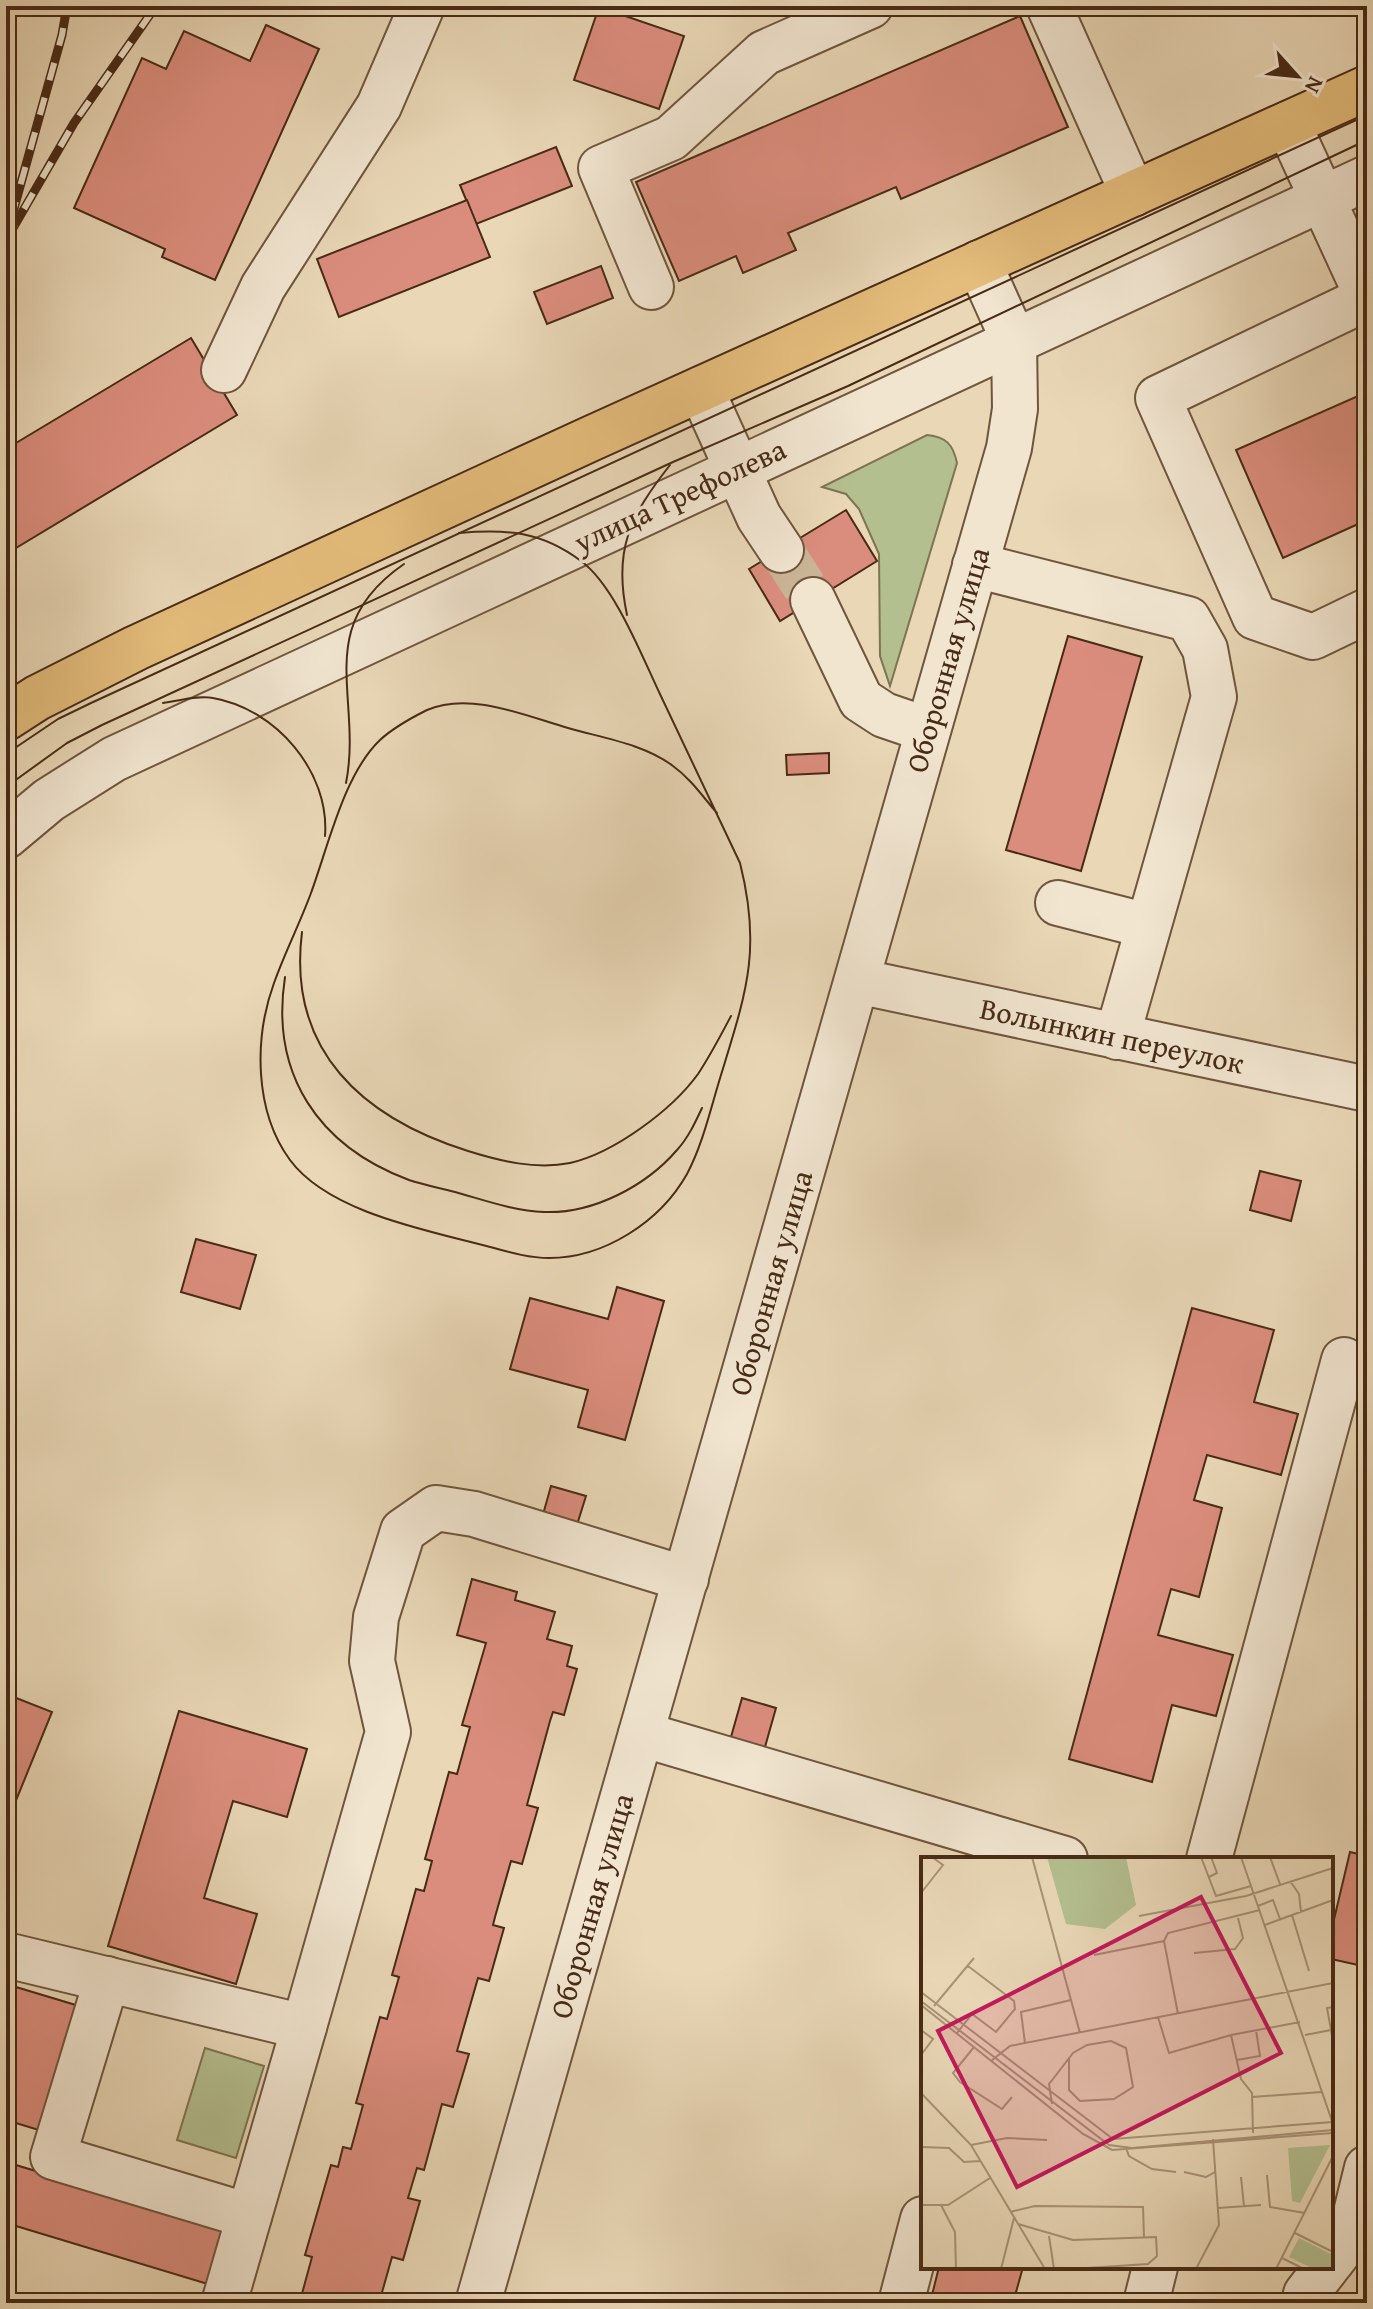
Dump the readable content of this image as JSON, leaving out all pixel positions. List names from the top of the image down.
{
  "streets": {
    "street": ["улица Трефолева", "Оборонная улица", "Волынкин переулок"]
  },
  "crossings": [
    ["улица Трефолева", "Оборонная улица"],
    ["Оборонная улица", "Волынкин переулок"]
  ],
  "north": "bottom right"
}
